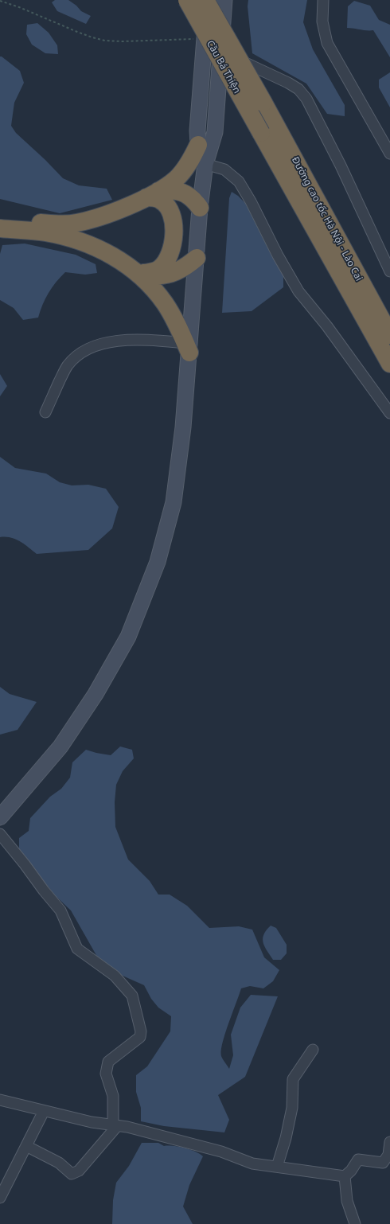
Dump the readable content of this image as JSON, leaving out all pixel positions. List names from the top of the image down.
{
  "streets": {
    "highway": ["Cầu Bá Thiện", "Đường cao tốc Hà Nội - Lào Cai"]
  },
  "crossings": [
    ["Cầu Bá Thiện", "Đường cao tốc Hà Nội - Lào Cai"]
  ]
}
